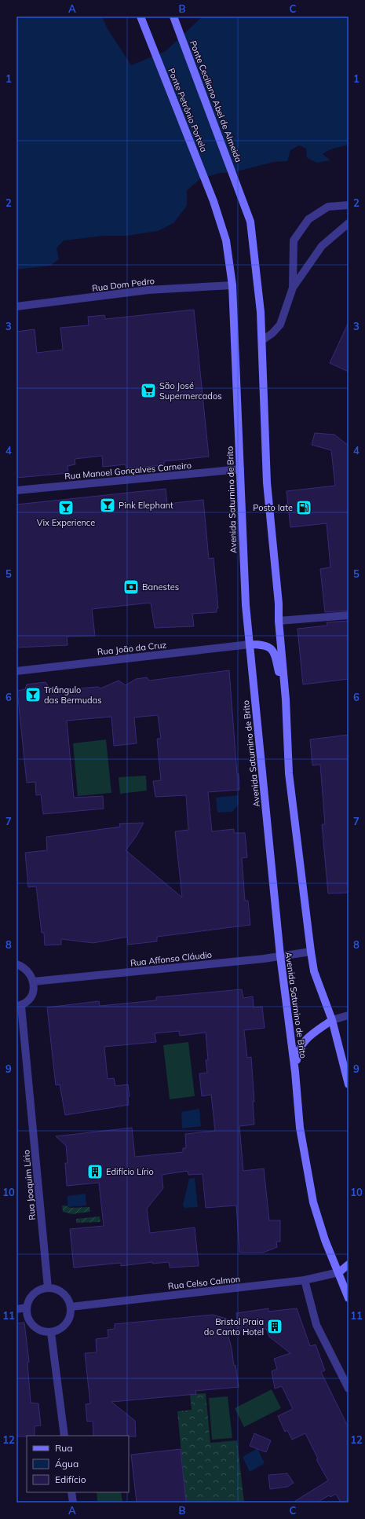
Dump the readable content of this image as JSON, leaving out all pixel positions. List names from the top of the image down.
{
  "streets": {
    "main road": ["Ponte Ceciliano Abel de Almeida", "Ponte Petrônio Portela", "Avenida Saturnino de Brito"],
    "street": [
      "Rua Dom Pedro",
      "Rua Manoel Gonçalves Carneiro",
      "Rua João da Cruz",
      "Rua Affonso Cláudio",
      "Rua Joaquim Lírio",
      "Rua Celso Calmon"
    ]
  },
  "crossings": [
    ["Ponte Petrônio Portela", "Avenida Saturnino de Brito"],
    ["Rua Dom Pedro", "Avenida Saturnino de Brito"],
    ["Rua Manoel Gonçalves Carneiro", "Avenida Saturnino de Brito"],
    ["Avenida Saturnino de Brito", "Rua João da Cruz"],
    ["Avenida Saturnino de Brito", "Rua Affonso Cláudio"],
    ["Avenida Saturnino de Brito", "Rua Celso Calmon"],
    ["Rua Joaquim Lírio", "Rua Celso Calmon"]
  ],
  "places": {
    "supermarket": ["São José Supermercados"],
    "bar": ["Pink Elephant", "Vix Experience", "Triângulo das Bermudas"],
    "fuel station": ["Posto Iate"],
    "bank": ["Banestes"],
    "building": ["Edifício Lírio", "Bristol Praia do Canto Hotel"]
  },
  "legend": ["Rua", "Água", "Edifício"],
  "grid": {
    "columns": ["A", "B", "C"],
    "rows": [
      "1",
      "2",
      "3",
      "4",
      "5",
      "6",
      "7",
      "8",
      "9",
      "10",
      "11",
      "12"
    ]
  }
}
